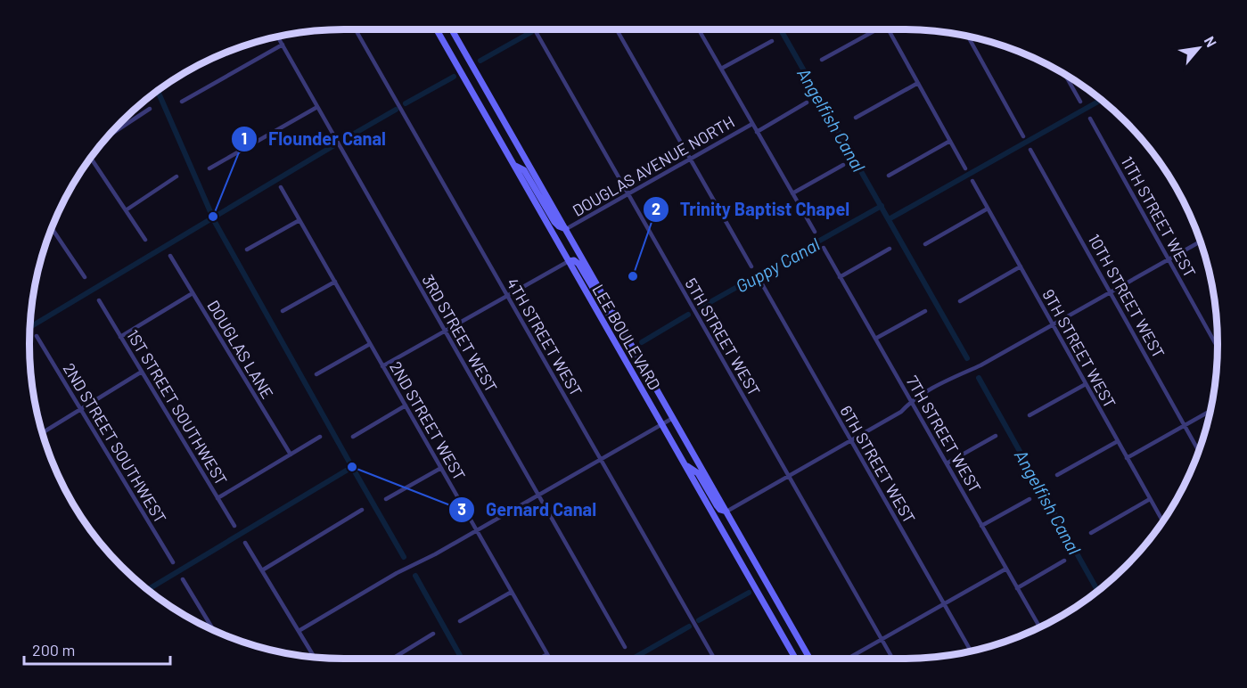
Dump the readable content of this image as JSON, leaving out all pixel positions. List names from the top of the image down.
{
  "streets": {
    "main road": ["LEE BOULEVARD"],
    "street": [
      "DOUGLAS AVENUE NORTH",
      "11TH STREET WEST",
      "10TH STREET WEST",
      "3RD STREET WEST",
      "4TH STREET WEST",
      "5TH STREET WEST",
      "9TH STREET WEST",
      "DOUGLAS LANE",
      "1ST STREET SOUTHWEST",
      "2ND STREET WEST",
      "7TH STREET WEST",
      "2ND STREET SOUTHWEST",
      "6TH STREET WEST"
    ]
  },
  "crossings": [
    ["DOUGLAS AVENUE NORTH", "LEE BOULEVARD"],
    ["DOUGLAS AVENUE NORTH", "5TH STREET WEST"]
  ],
  "water": ["Angelfish Canal", "Guppy Canal"],
  "places": ["Flounder Canal", "Trinity Baptist Chapel", "Gernard Canal"],
  "scale_bar": "200 m",
  "north": "top right"
}
